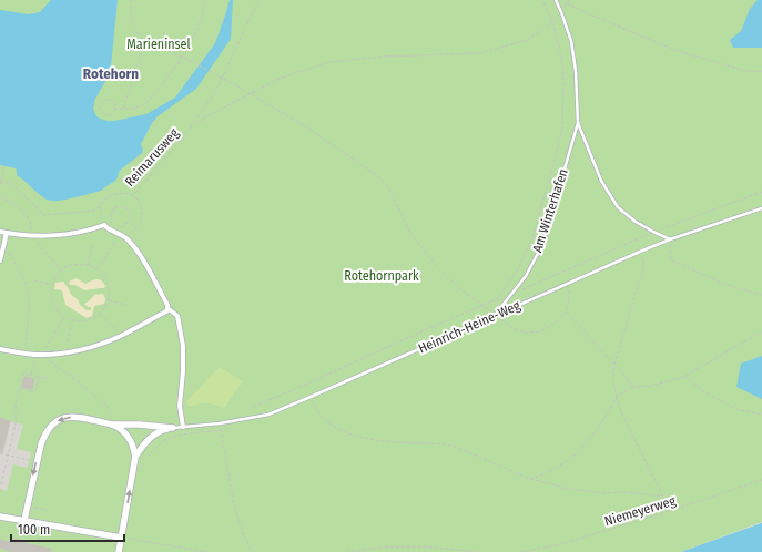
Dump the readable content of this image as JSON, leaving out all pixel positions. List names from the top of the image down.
{
  "streets": {
    "street": ["Heinrich-Heine-Weg"],
    "lane": ["Am Winterhafen"],
    "path": ["Reimarusweg", "Niemeyerweg"]
  },
  "crossings": [
    ["Am Winterhafen", "Heinrich-Heine-Weg"]
  ],
  "districts": ["Rotehorn"],
  "parks": ["Marieninsel", "Rotehornpark"],
  "scale_bar": "100 m"
}
